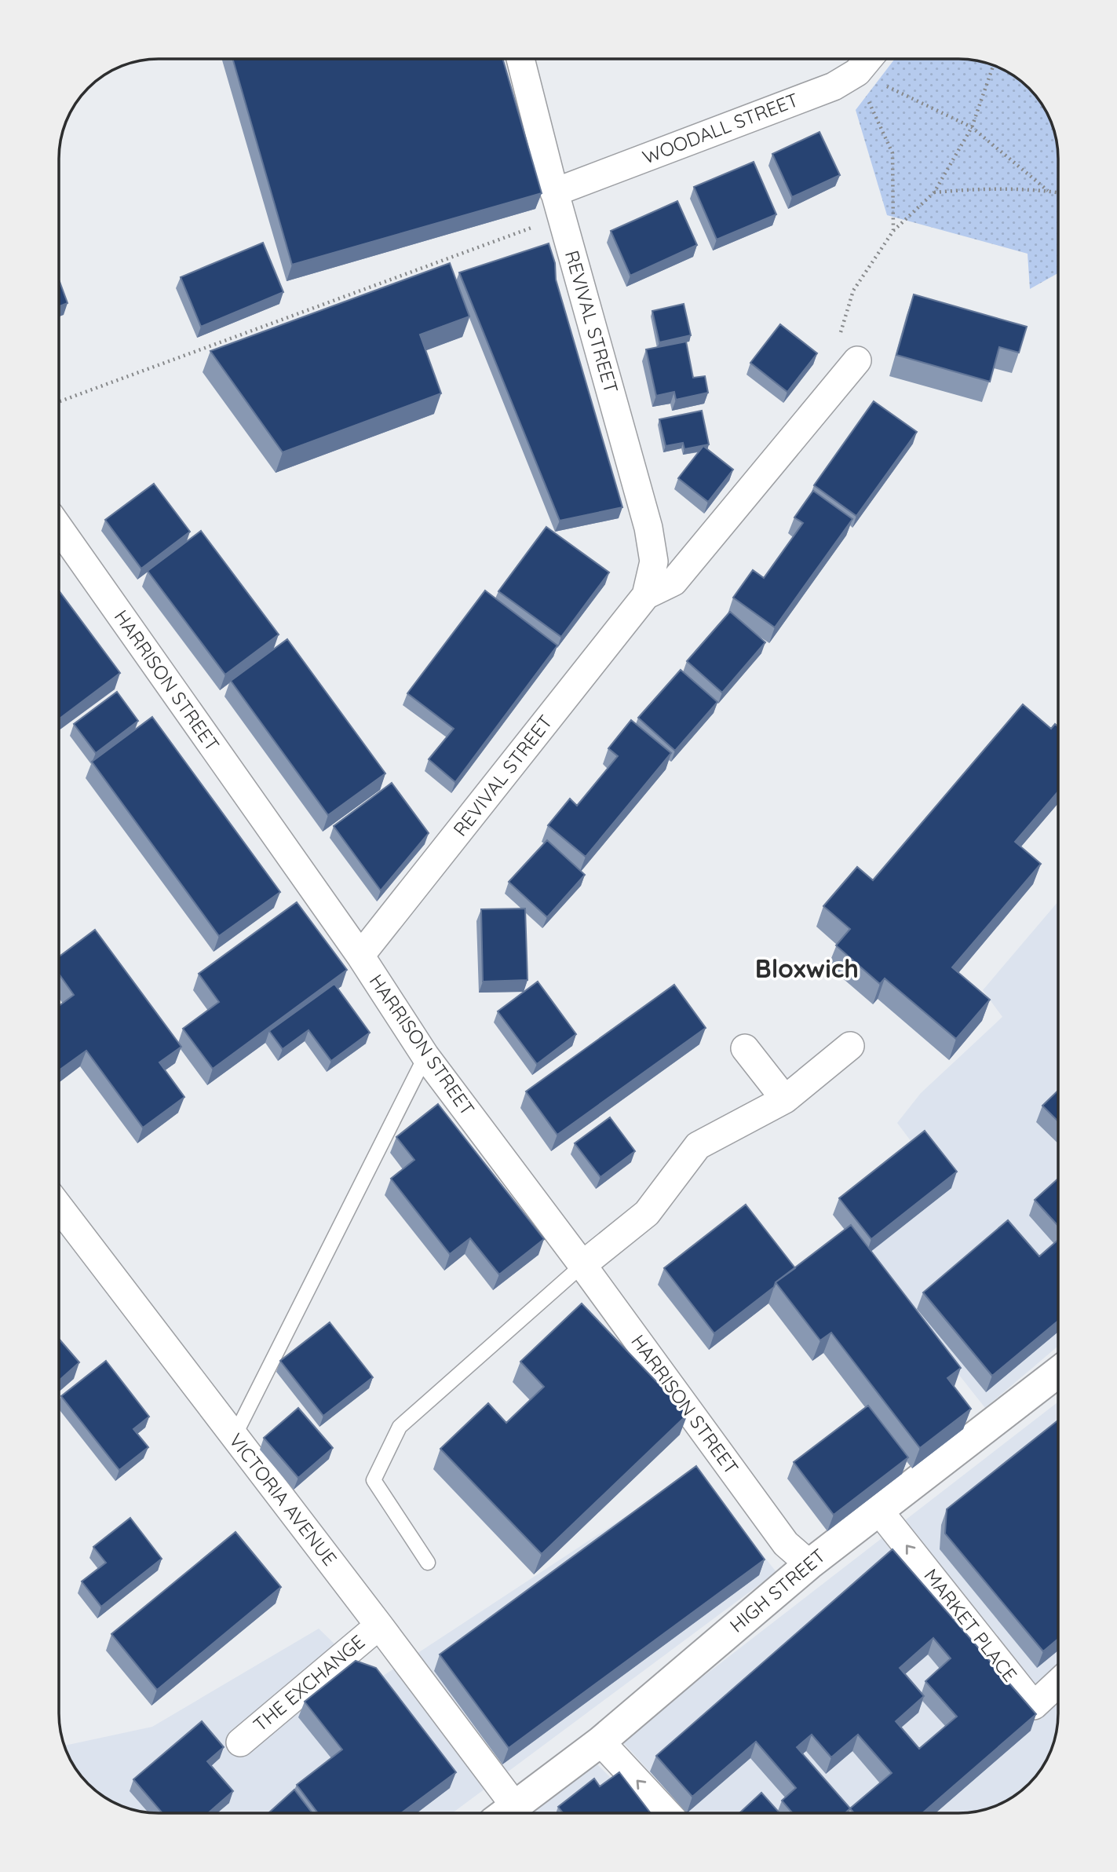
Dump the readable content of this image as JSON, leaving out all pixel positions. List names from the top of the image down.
{
  "streets": {
    "highway": ["HIGH STREET"],
    "street": [
      "WOODALL STREET",
      "REVIVAL STREET",
      "HARRISON STREET",
      "VICTORIA AVENUE",
      "MARKET PLACE",
      "THE EXCHANGE"
    ]
  },
  "crossings": [
    ["WOODALL STREET", "REVIVAL STREET"],
    ["REVIVAL STREET", "HARRISON STREET"],
    ["HARRISON STREET", "HIGH STREET"],
    ["VICTORIA AVENUE", "THE EXCHANGE"],
    ["HIGH STREET", "MARKET PLACE"]
  ],
  "one_way": ["MARKET PLACE"],
  "districts": ["Bloxwich"]
}
